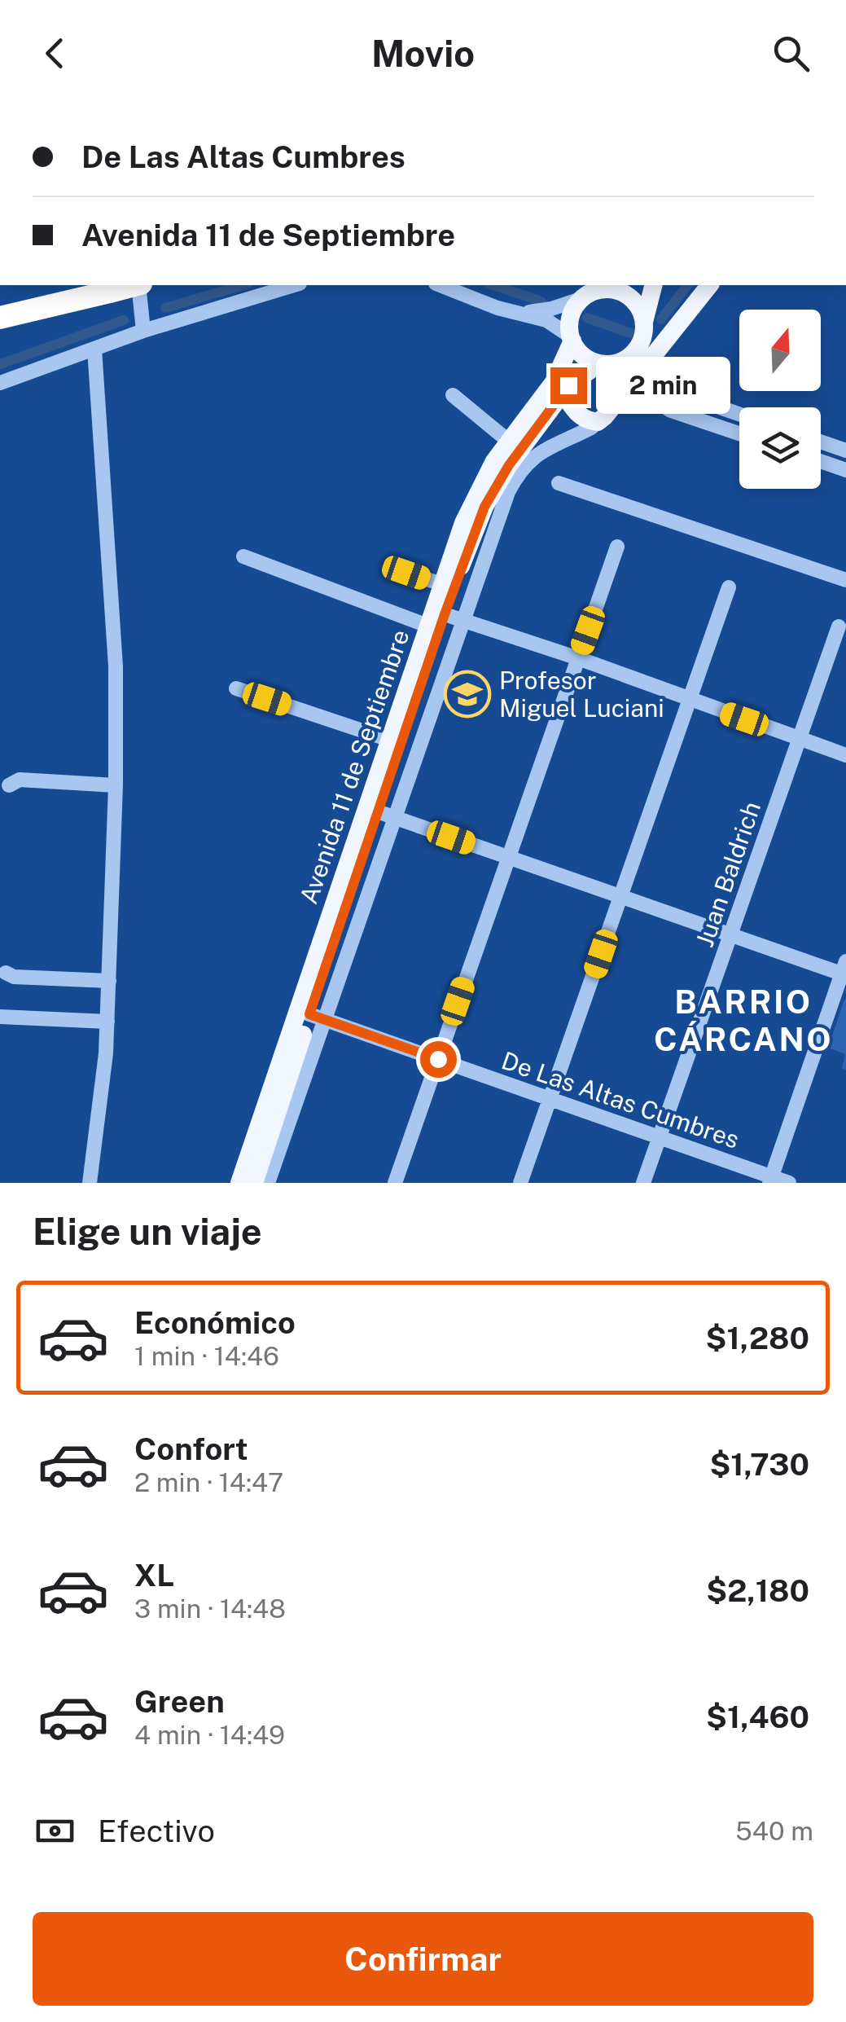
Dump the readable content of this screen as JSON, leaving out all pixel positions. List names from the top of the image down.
{
  "streets": {
    "main road": ["Avenida 11 de Septiembre"],
    "street": ["Juan Baldrich", "De Las Altas Cumbres"]
  },
  "crossings": [
    ["Avenida 11 de Septiembre", "De Las Altas Cumbres"],
    ["Juan Baldrich", "De Las Altas Cumbres"]
  ],
  "districts": ["BARRIO CÁRCANO"],
  "places": {
    "school or university": ["Profesor Miguel Luciani"]
  },
  "north": "top",
  "page": {
    "header": "Movio",
    "banner": ["De Las Altas Cumbres", "Avenida 11 de Septiembre"],
    "bubble": "2 min",
    "heading": "Elige un viaje",
    "list": [
      {
        "name": "Económico",
        "note": "1 min · 14:46",
        "value": "$1,280"
      },
      {
        "name": "Confort",
        "note": "2 min · 14:47",
        "value": "$1,730"
      },
      {
        "name": "XL",
        "note": "3 min · 14:48",
        "value": "$2,180"
      },
      {
        "name": "Green",
        "note": "4 min · 14:49",
        "value": "$1,460"
      }
    ],
    "pay": ["Efectivo", "540 m"],
    "buttons": "Confirmar"
  }
}
